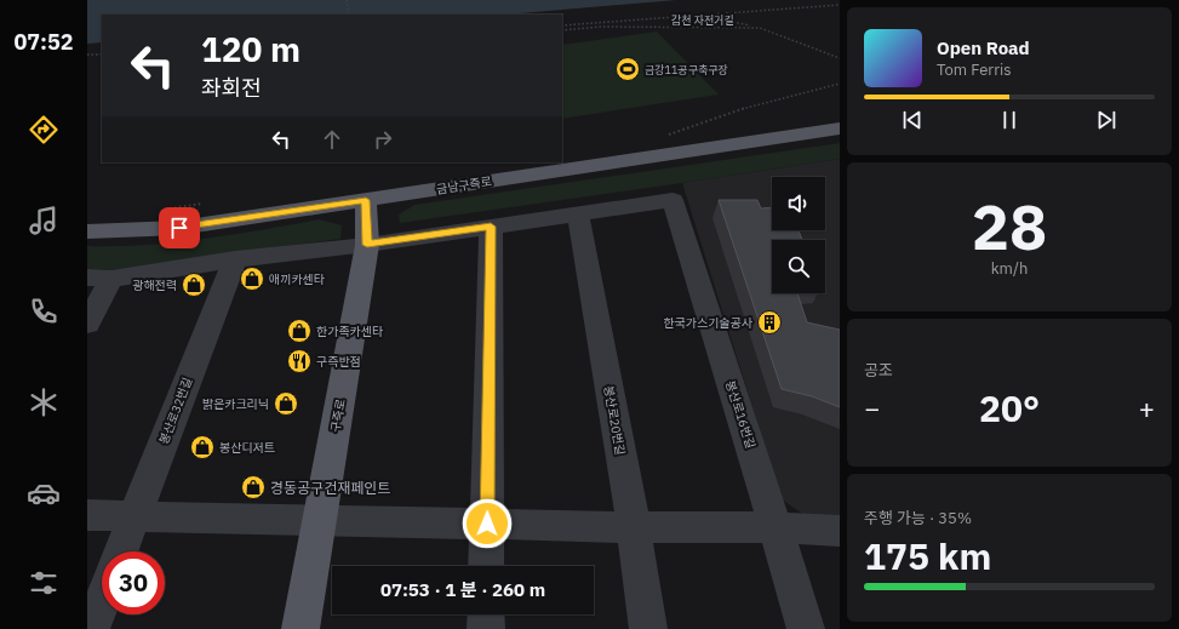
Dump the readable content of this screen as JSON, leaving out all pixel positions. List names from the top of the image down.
{
  "streets": {
    "main road": ["금남구즉로", "구즉로"],
    "street": ["봉산로32번길", "봉산로16번길", "봉산로20번길"],
    "path": ["갑천 자전거길"]
  },
  "crossings": [
    ["금남구즉로", "구즉로"],
    ["봉산로16번길", "봉산로20번길"]
  ],
  "places": {
    "sports": ["금강11공구축구장"],
    "shop": [
      "애끼카센타",
      "광해전력",
      "한가족카센타",
      "밝은카크리닉",
      "봉산디저트",
      "경동공구건재페인트"
    ],
    "building": ["한국가스기술공사"],
    "restaurant": ["구즉반점"]
  },
  "page": {
    "tabs": "07:52",
    "turn": ["120 m", "좌회전"],
    "song": ["Open Road", "Tom Ferris"],
    "tile": [
      ["28", "km/h"],
      "공조",
      ["주행 가능 · 35%", "175 km"]
    ],
    "heat": ["−", "20°", "+"],
    "limit": "30",
    "trip": "07:53 · 1 분 · 260 m"
  }
}
